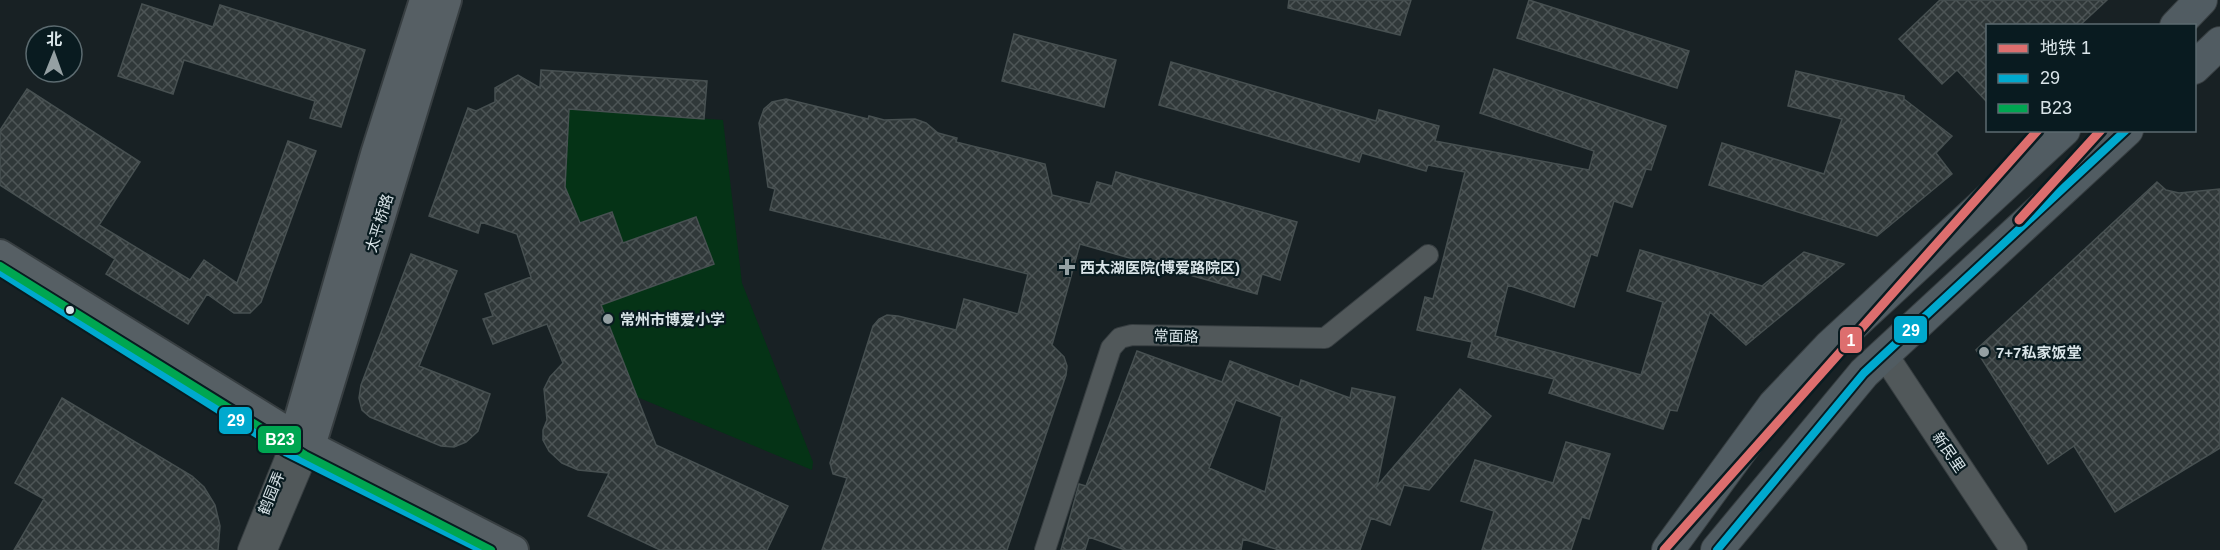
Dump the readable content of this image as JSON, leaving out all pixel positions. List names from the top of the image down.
{
  "streets": {
    "main road": ["太平桥路"],
    "street": ["常面路", "新民里", "鹤园弄"]
  },
  "crossings": [
    ["太平桥路", "鹤园弄"]
  ],
  "places": {
    "health": ["西太湖医院(博爱路院区)"],
    "other": ["常州市博爱小学", "7+7私家饭堂"]
  },
  "lines": ["metro line 1", "transit line 29", "transit line B23"],
  "legend": ["地铁 1", "29", "B23"],
  "north": "top"
}
